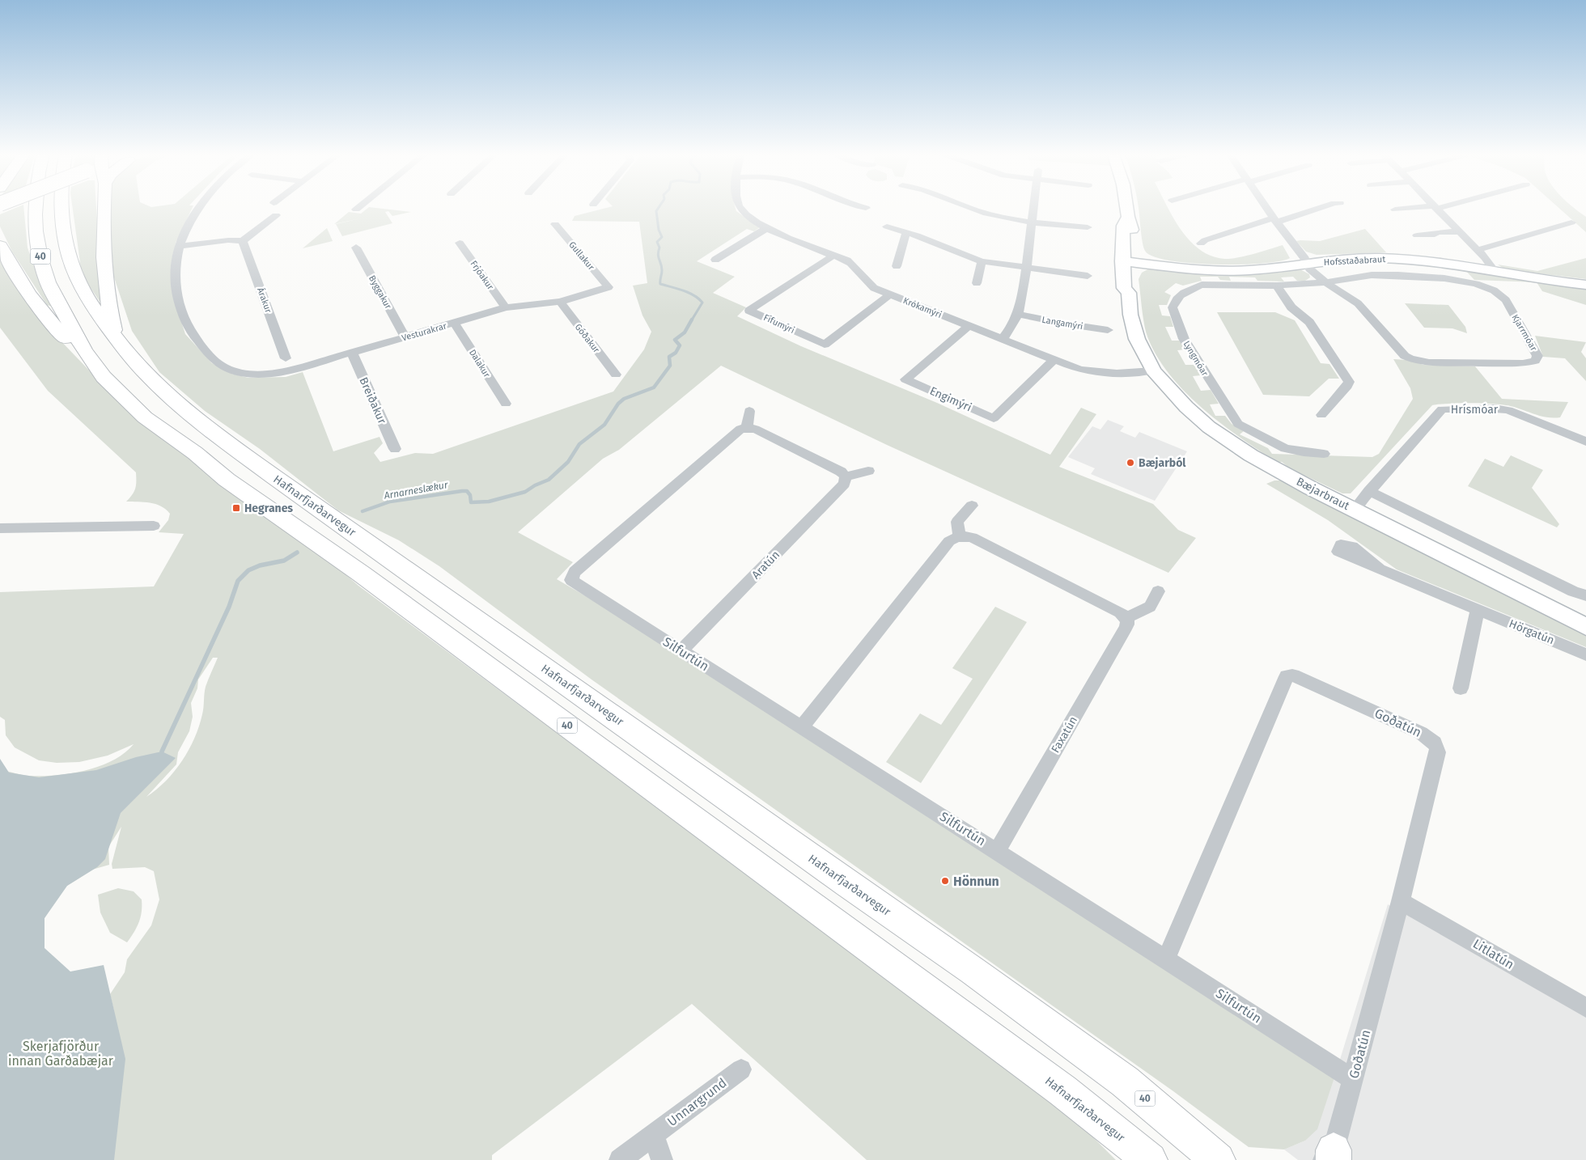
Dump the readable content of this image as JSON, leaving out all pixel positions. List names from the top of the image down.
{
  "streets": {
    "main road": ["40", "Hafnarfjarðarvegur"],
    "street": [
      "Gullakur",
      "Hofsstaðabraut",
      "Frjóakur",
      "Byggakur",
      "Árakur",
      "Krókamýri",
      "Langamýri",
      "Fífumýri",
      "Vesturakrar",
      "Kjarrmóar",
      "Góðakur",
      "Lyngmóar",
      "Dalakur",
      "Engimýri",
      "Breiðakur",
      "Hrísmóar",
      "Bæjarbraut",
      "Aratún",
      "Hörgatún",
      "Silfurtún",
      "Goðatún",
      "Faxatún",
      "Litlatún",
      "Unnargrund"
    ]
  },
  "crossings": [
    ["Gullakur", "Vesturakrar"],
    ["Hofsstaðabraut", "Kjarrmóar"],
    ["Hofsstaðabraut", "Bæjarbraut"],
    ["Frjóakur", "Vesturakrar"],
    ["Byggakur", "Vesturakrar"],
    ["Krókamýri", "Fífumýri"],
    ["Krókamýri", "Engimýri"],
    ["Krókamýri", "Bæjarbraut"],
    ["Vesturakrar", "Góðakur"],
    ["Vesturakrar", "Dalakur"],
    ["Vesturakrar", "Breiðakur"],
    ["Kjarrmóar", "Lyngmóar"],
    ["Hrísmóar", "Bæjarbraut"],
    ["Aratún", "Silfurtún"],
    ["Silfurtún", "Goðatún"],
    ["Silfurtún", "Faxatún"],
    ["Goðatún", "Litlatún"]
  ],
  "water": ["Arnarneslækur"],
  "parks": ["Skerjafjörður innan Garðabæjar"],
  "places": {
    "other": ["Bæjarból", "Hönnun"],
    "transit": ["Hegranes"]
  }
}
